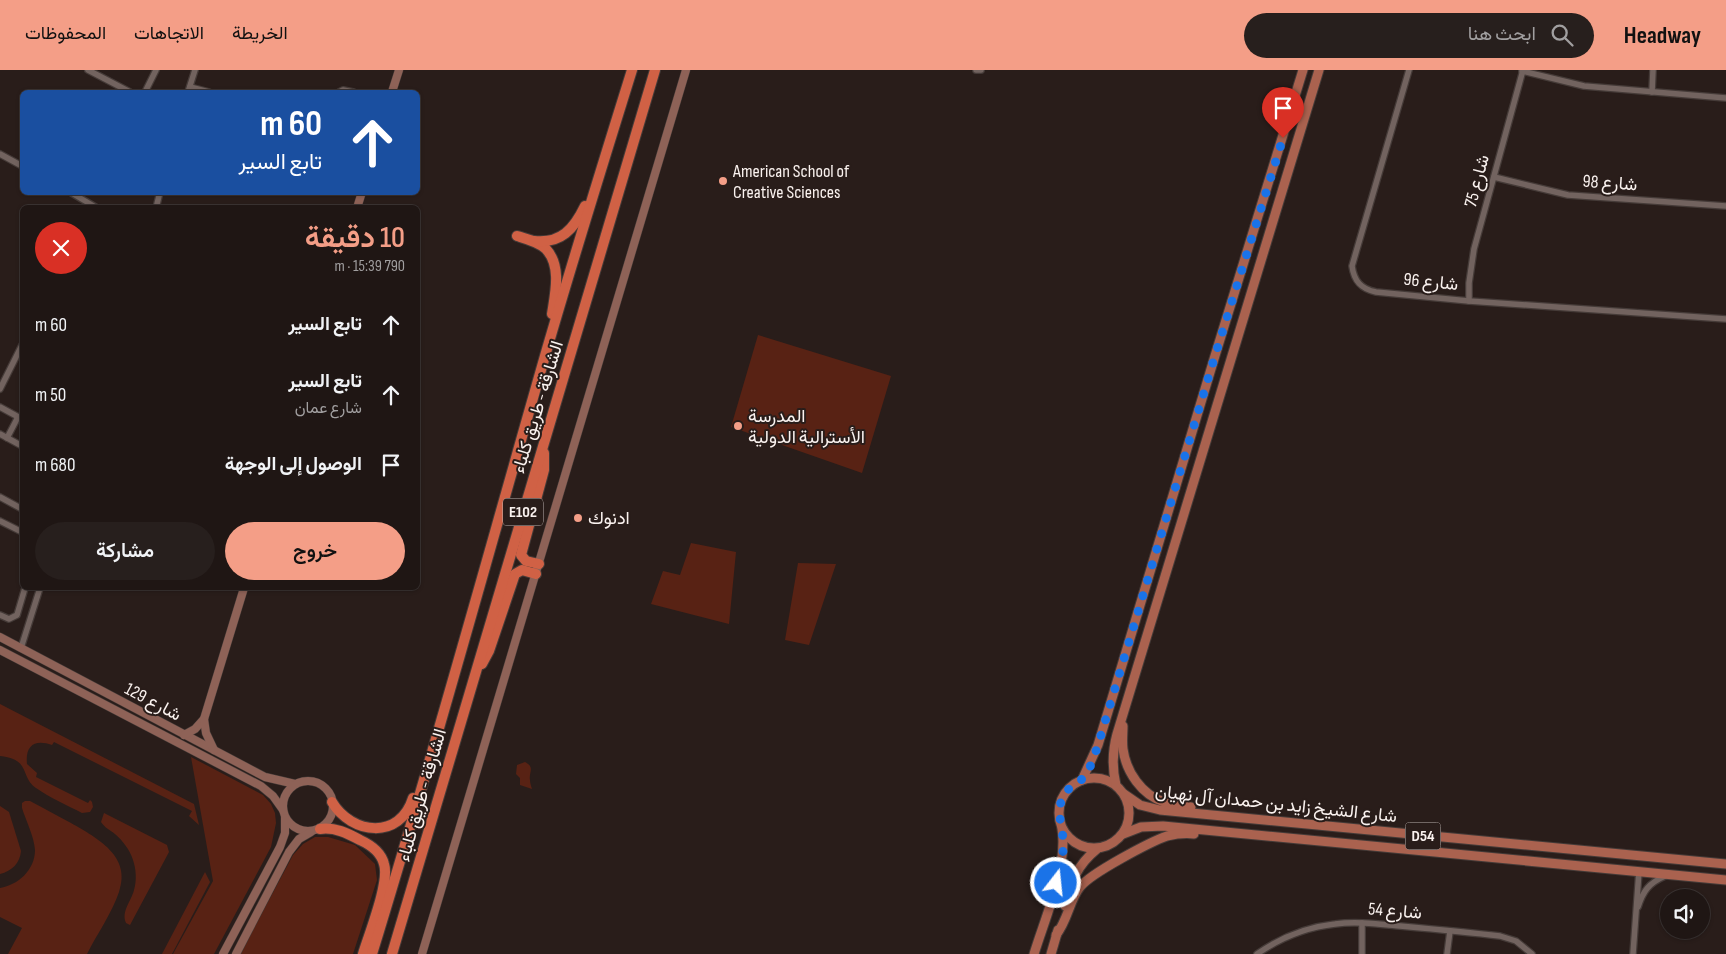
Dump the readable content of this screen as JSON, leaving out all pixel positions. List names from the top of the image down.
{
  "streets": {
    "highway": ["الشارقة - طريق كلباء", "E102"],
    "main road": ["شارع الشيخ زايد بن حمدان آل نهيان", "D54"],
    "street": [
      "شارع 75",
      "شارع 98",
      "شارع 96",
      "شارع 129",
      "شارع 54"
    ]
  },
  "crossings": [
    ["شارع 75", "شارع 98"],
    ["شارع 75", "شارع 96"]
  ],
  "places": ["American School of Creative Sciences", "المدرسة الأسترالية الدولية", "ادنوك"],
  "page": {
    "header": "Headway",
    "search": "ابحث هنا",
    "nav": ["الخريطة", "الاتجاهات", "المحفوظات"],
    "turn": ["60 m", "تابع السير"],
    "heading": ["10 دقيقة", "790 m · 15:39"],
    "list": [
      {
        "name": "تابع السير",
        "value": "60 m"
      },
      {
        "name": "تابع السير",
        "note": "شارع عمان",
        "value": "50 m"
      },
      {
        "name": "الوصول إلى الوجهة",
        "value": "680 m"
      }
    ],
    "buttons": ["خروج", "مشاركة"]
  }
}
